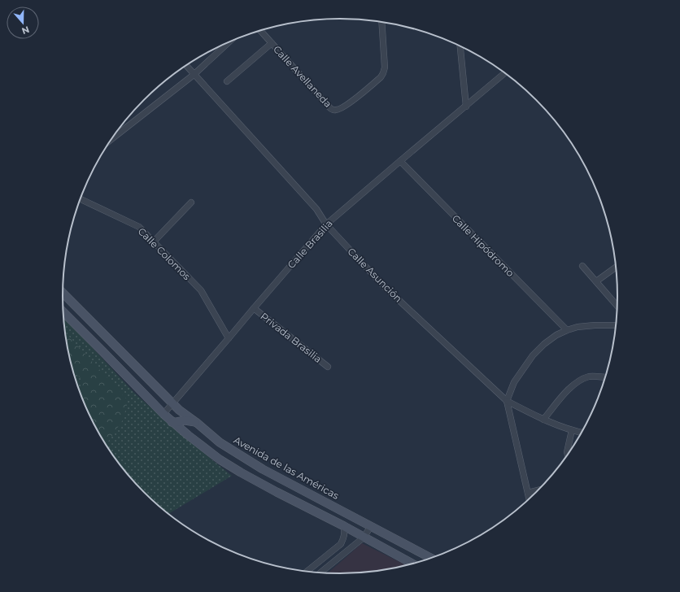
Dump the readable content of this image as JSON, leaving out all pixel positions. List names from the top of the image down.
{
  "streets": {
    "main road": ["Avenida de las Américas"],
    "street": [
      "Calle Avellaneda",
      "Calle Brasilia",
      "Calle Hipódromo",
      "Calle Colomos",
      "Calle Asunción",
      "Privada Brasilia"
    ]
  },
  "crossings": [
    ["Calle Brasilia", "Calle Hipódromo"],
    ["Calle Brasilia", "Calle Colomos"],
    ["Calle Brasilia", "Calle Asunción"],
    ["Calle Brasilia", "Privada Brasilia"],
    ["Calle Brasilia", "Avenida de las Américas"]
  ],
  "north": "bottom"
}
